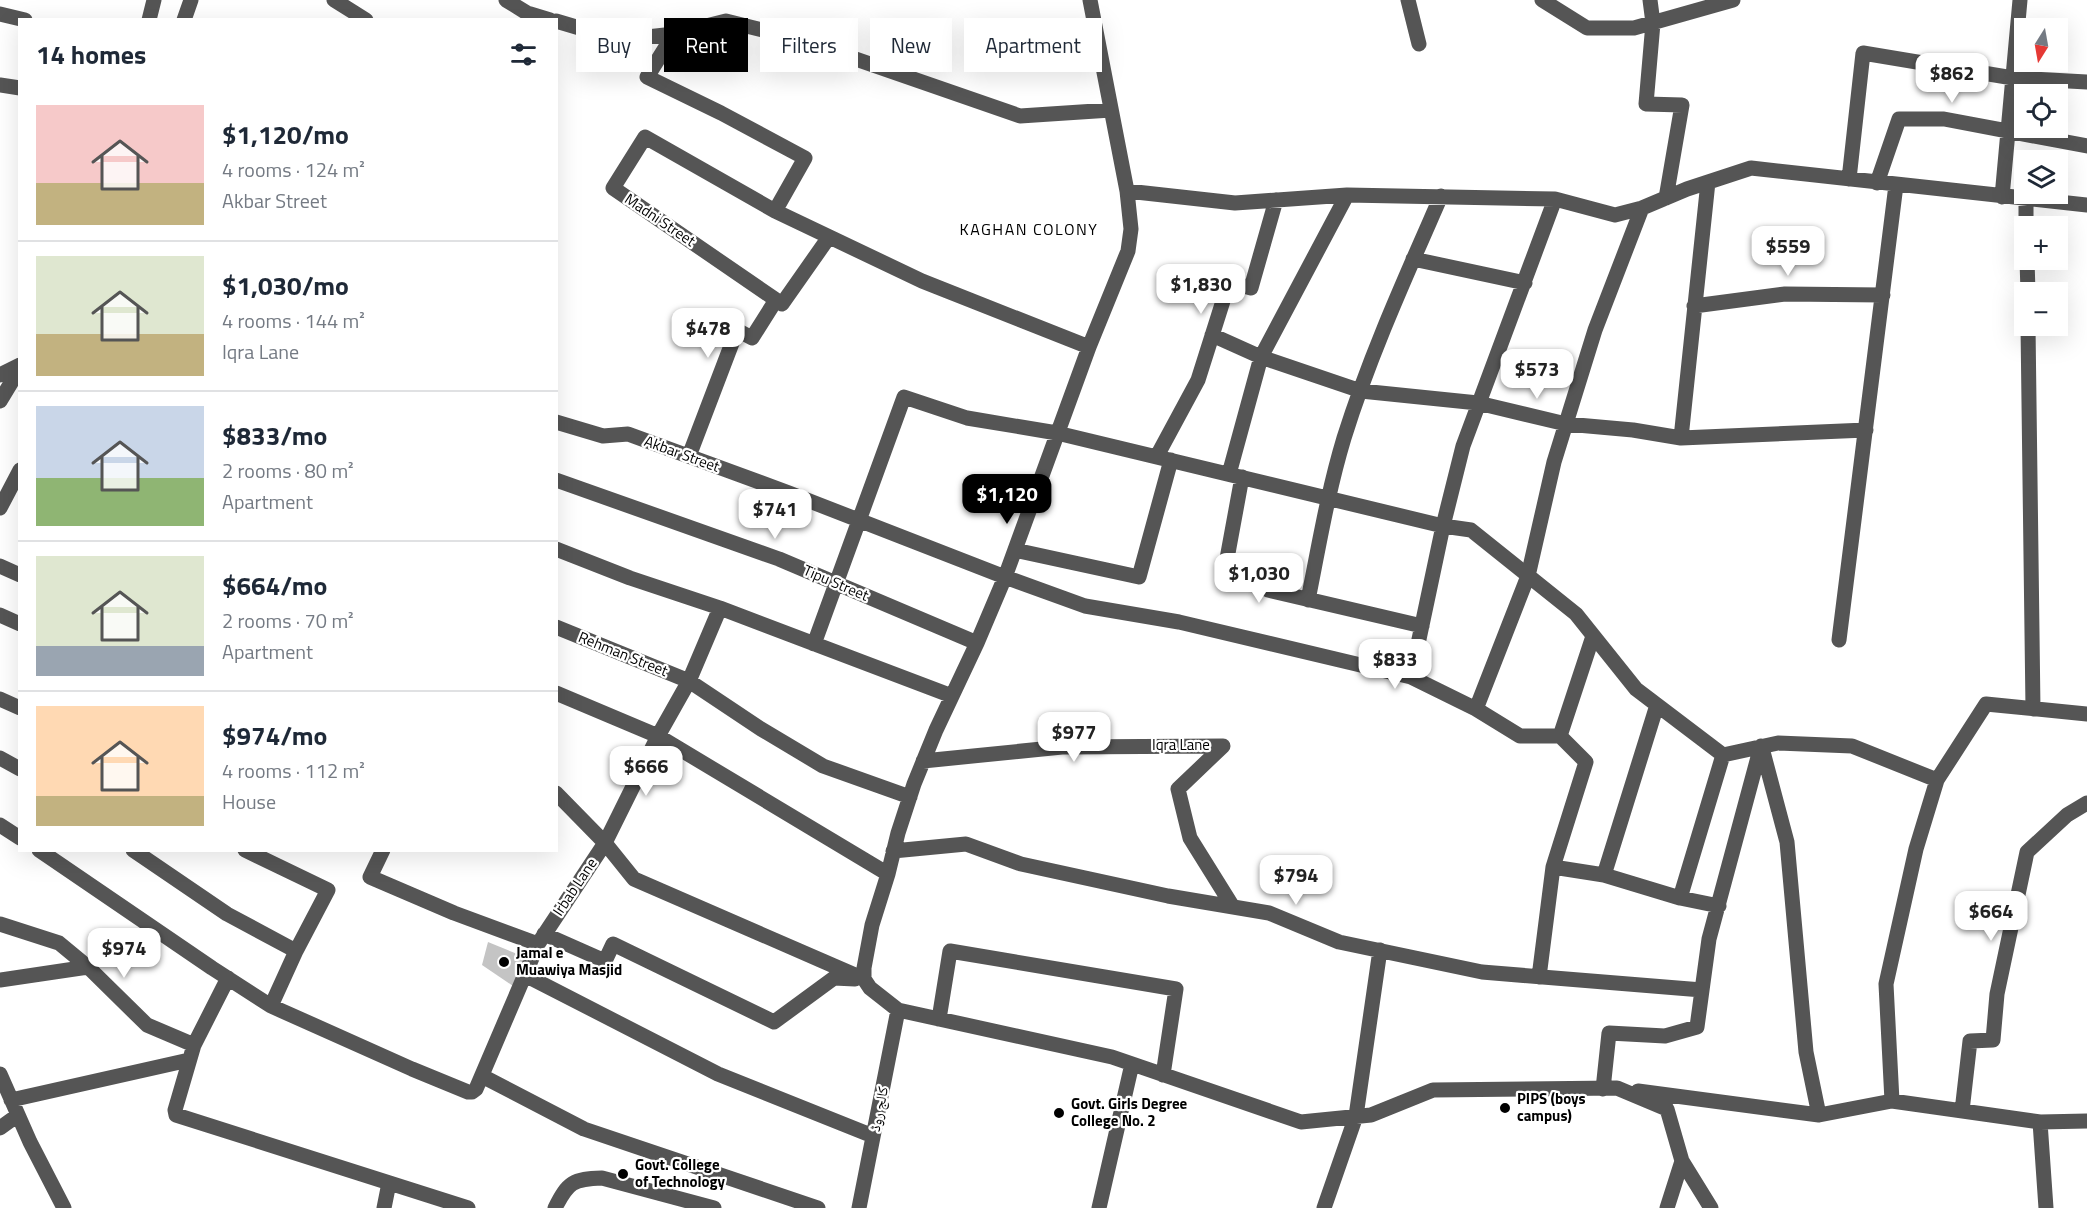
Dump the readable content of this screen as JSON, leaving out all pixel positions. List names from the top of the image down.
{
  "streets": {
    "street": [
      "Madni Street",
      "Akbar Street",
      "Tipu Street",
      "Rehman Street",
      "Iqra Lane",
      "Irbab Lane",
      "کالج روڈ"
    ]
  },
  "districts": ["KAGHAN COLONY"],
  "places": [
    "Jamal e Muawiya Masjid",
    "PIPS (boys campus)",
    "Govt. Girls Degree College No. 2",
    "Govt. College of Technology"
  ],
  "north": "bottom",
  "page": {
    "map_buttons": ["+", "−"],
    "chip": [
      "Buy",
      "Rent",
      "Filters",
      "New",
      "Apartment"
    ],
    "heading": "14 homes",
    "price": [
      "$862",
      "$559",
      "$1,830",
      "$478",
      "$573",
      "$1,120",
      "$741",
      "$1,030",
      "$833",
      "$977",
      "$666",
      "$794",
      "$664",
      "$974"
    ],
    "list": [
      {
        "name": "$1,120/mo",
        "note": "4 rooms · 124 m² · Akbar Street"
      },
      {
        "name": "$1,030/mo",
        "note": "4 rooms · 144 m² · Iqra Lane"
      },
      {
        "name": "$833/mo",
        "note": "2 rooms · 80 m² · Apartment"
      },
      {
        "name": "$664/mo",
        "note": "2 rooms · 70 m² · Apartment"
      },
      {
        "name": "$974/mo",
        "note": "4 rooms · 112 m² · House"
      }
    ]
  }
}
